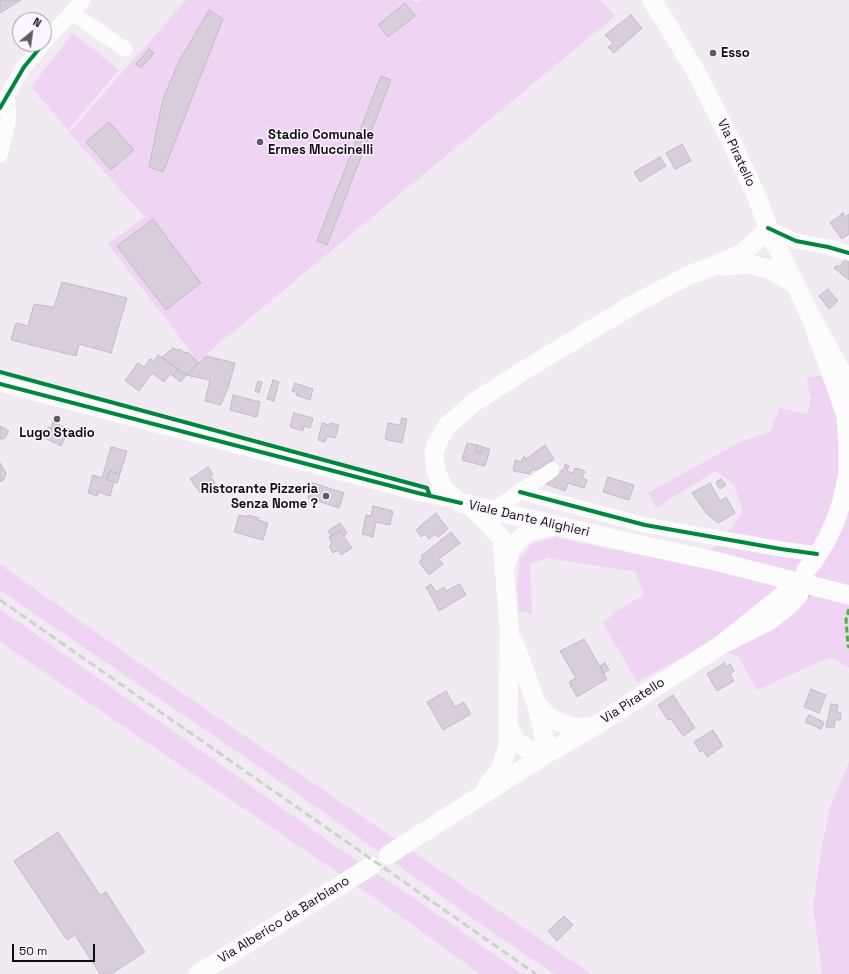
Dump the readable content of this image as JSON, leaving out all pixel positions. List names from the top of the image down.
{
  "streets": {
    "main road": ["Via Piratello", "Viale Dante Alighieri", "Via Alberico da Barbiano"]
  },
  "places": [
    "Esso",
    "Stadio Comunale Ermes Muccinelli",
    "Lugo Stadio",
    "Ristorante Pizzeria Senza Nome ?"
  ],
  "scale_bar": "50 m",
  "north": "top right"
}
